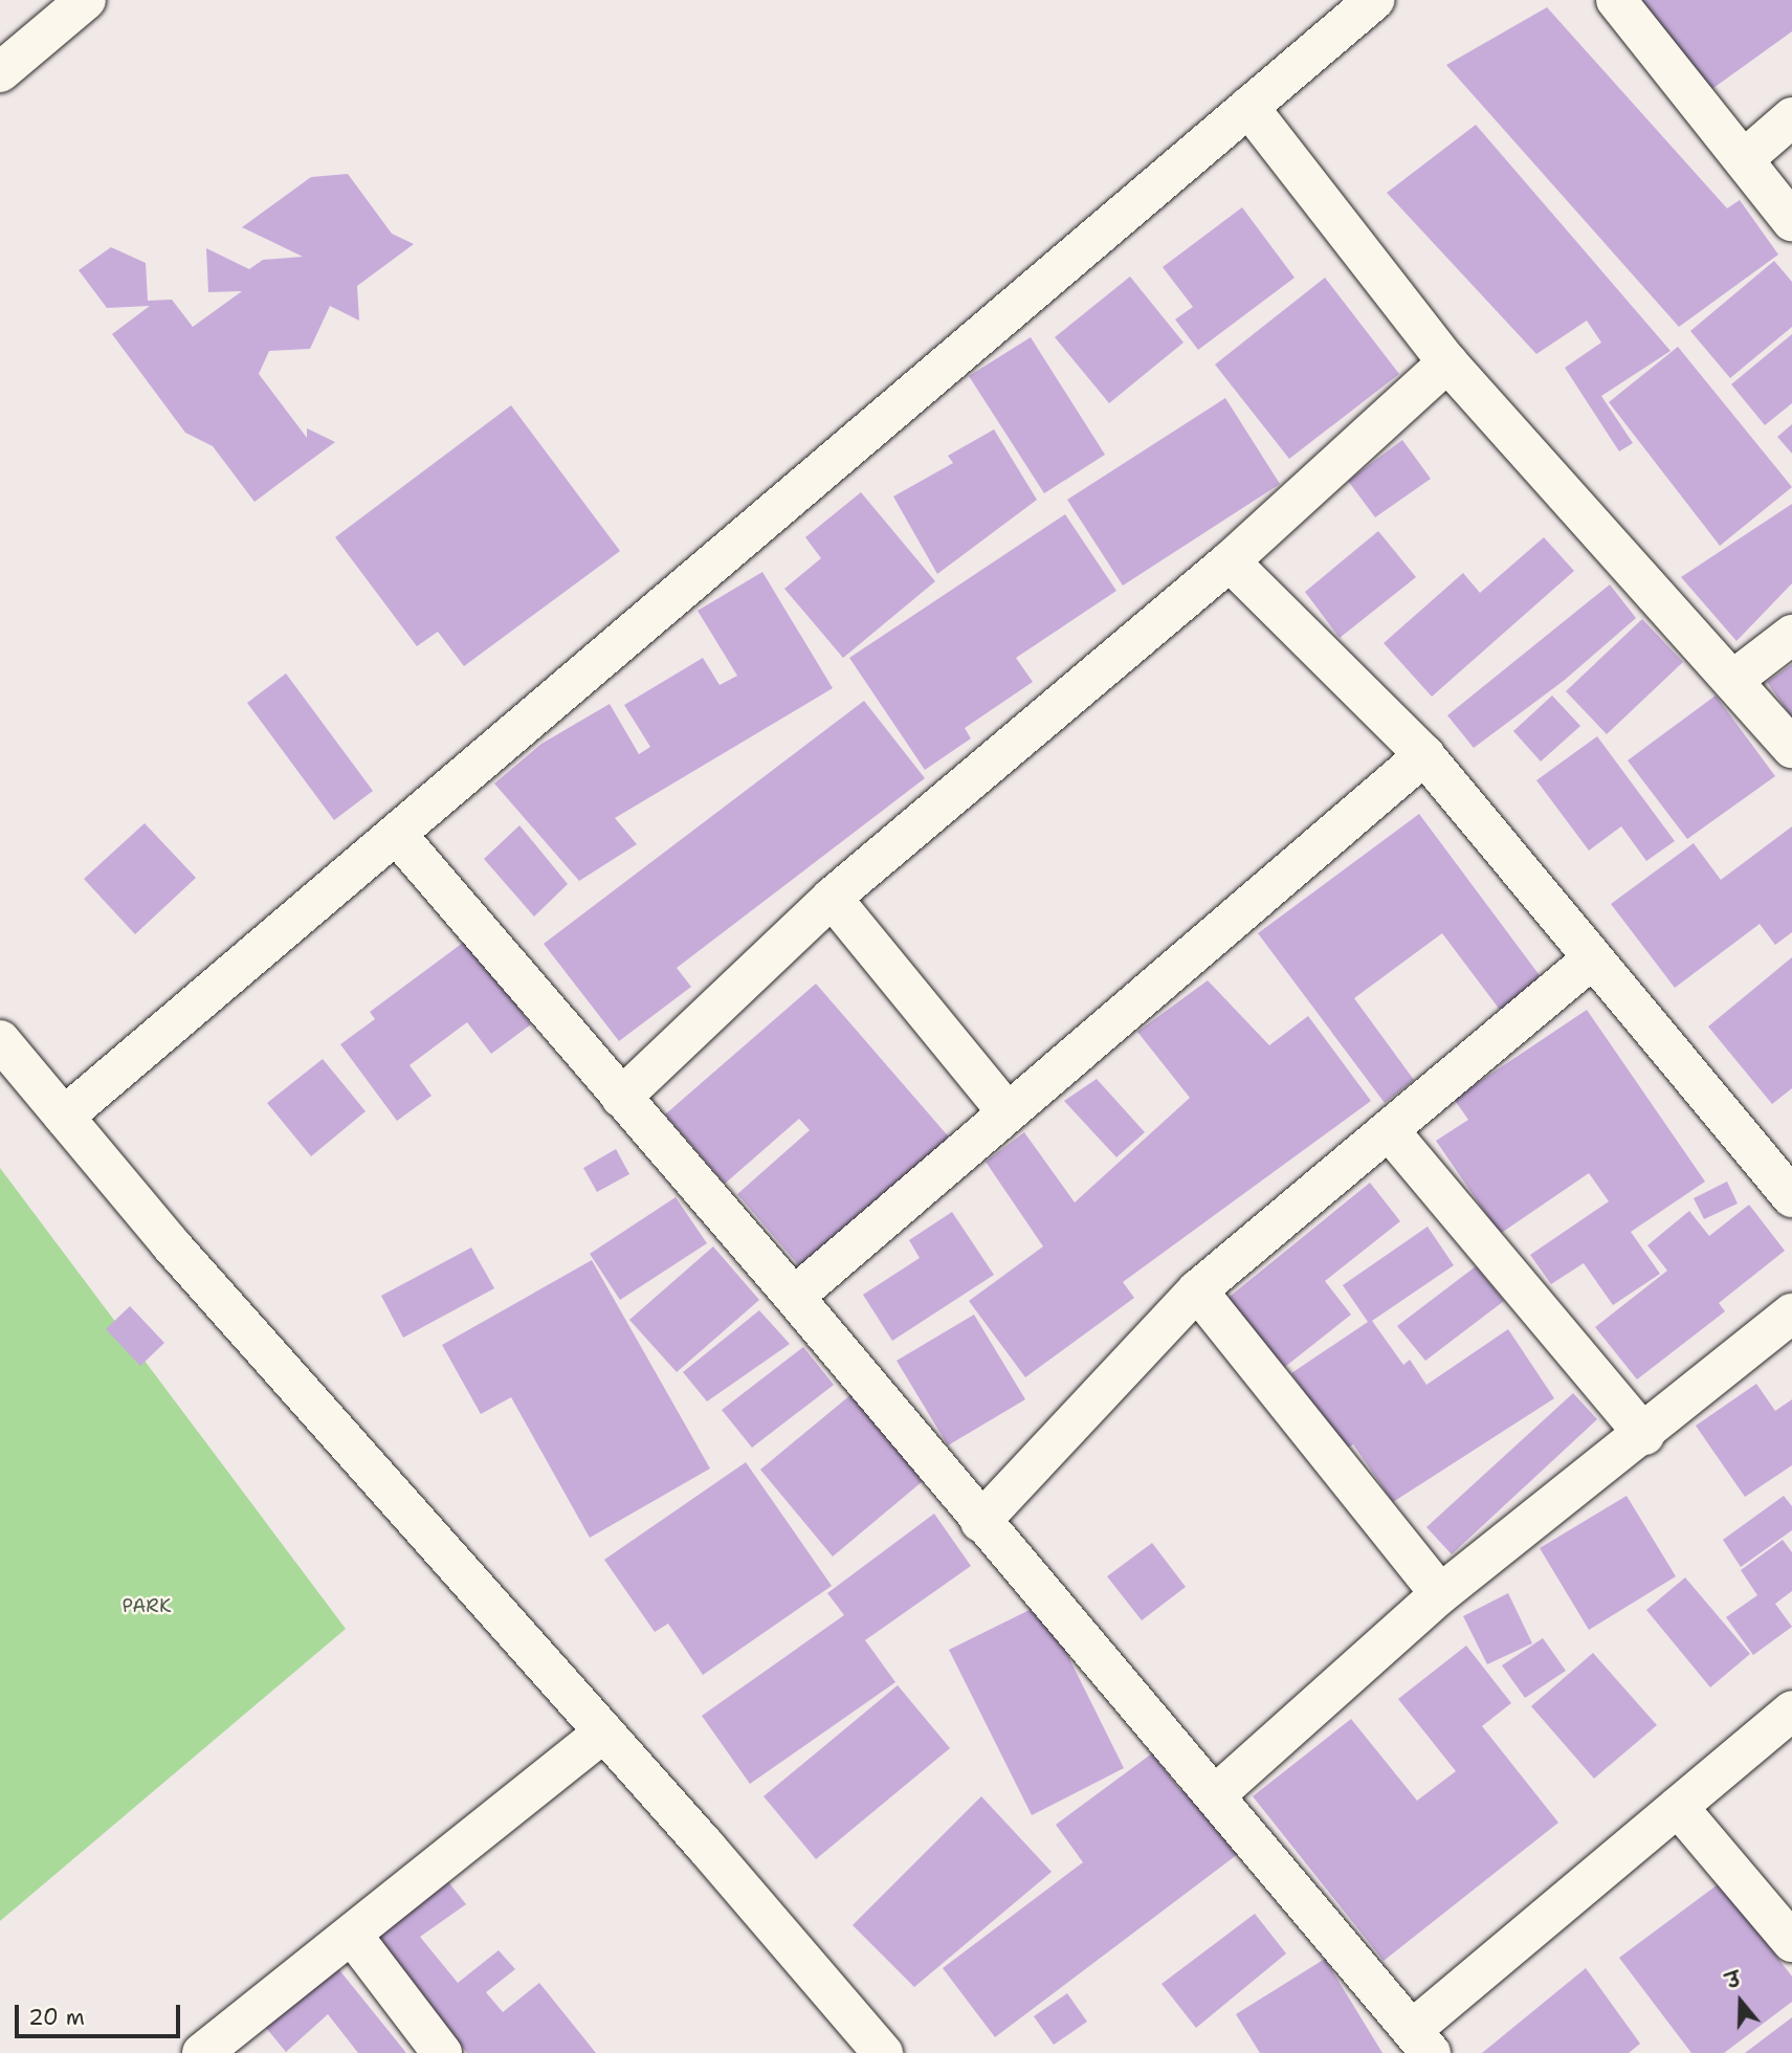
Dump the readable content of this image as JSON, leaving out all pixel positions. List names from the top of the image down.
{
  "parks": ["PARK"],
  "scale_bar": "20 m",
  "north": "top"
}
